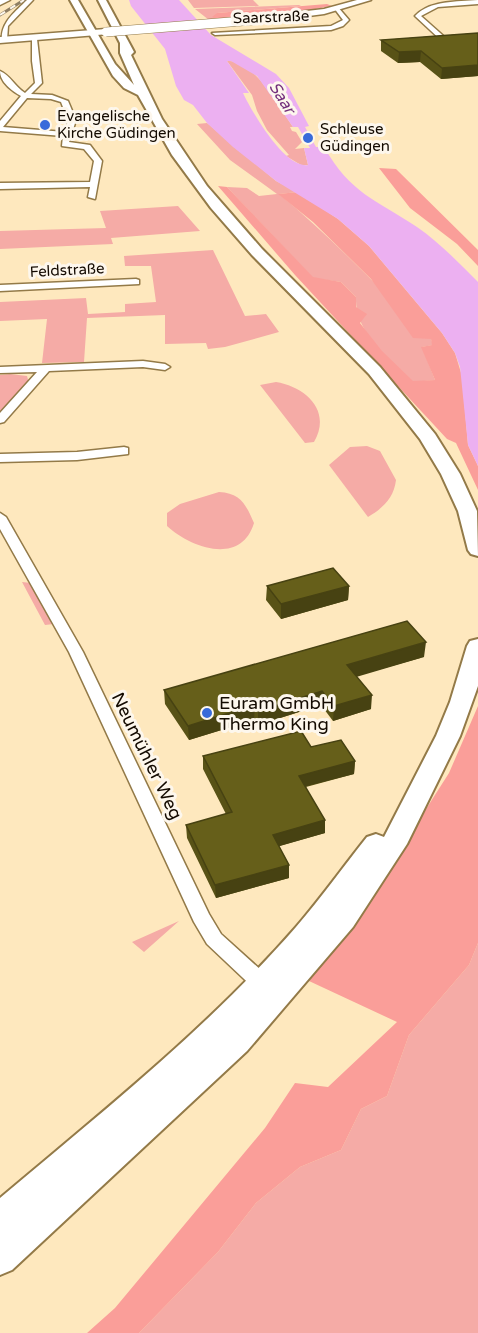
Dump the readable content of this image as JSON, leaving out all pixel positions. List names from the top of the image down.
{
  "streets": {
    "street": ["Saarstraße", "Feldstraße", "Neumühler Weg"]
  },
  "water": ["Saar"],
  "places": ["Evangelische Kirche Güdingen", "Schleuse Güdingen", "Euram GmbH Thermo King"]
}
